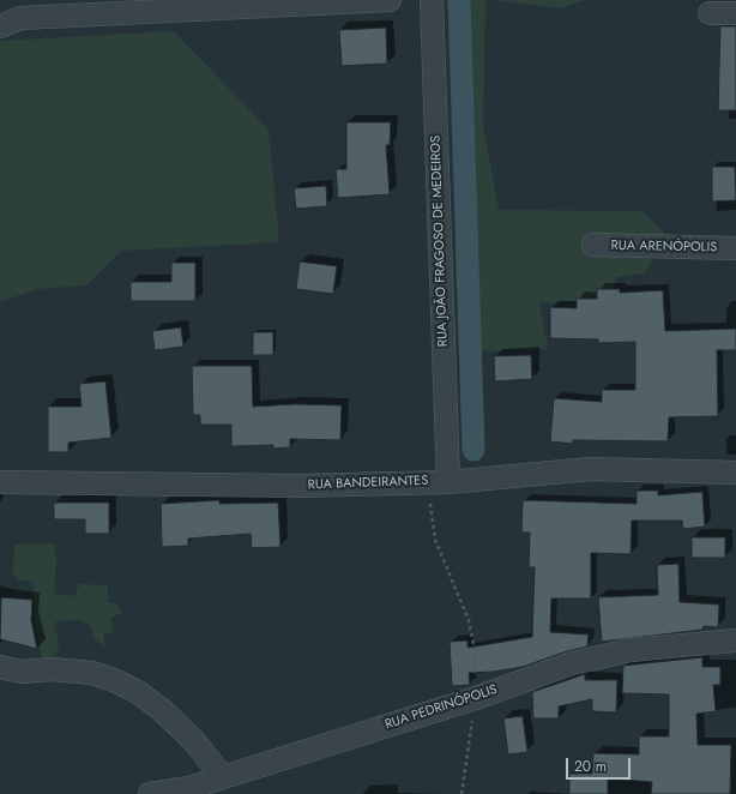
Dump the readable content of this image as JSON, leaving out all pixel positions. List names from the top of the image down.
{
  "streets": {
    "street": [
      "RUA JOÃO FRAGOSO DE MEDEIROS",
      "RUA ARENÓPOLIS",
      "RUA BANDEIRANTES",
      "RUA PEDRINÓPOLIS"
    ]
  },
  "crossings": [
    ["RUA JOÃO FRAGOSO DE MEDEIROS", "RUA BANDEIRANTES"]
  ],
  "scale_bar": "20 m"
}
